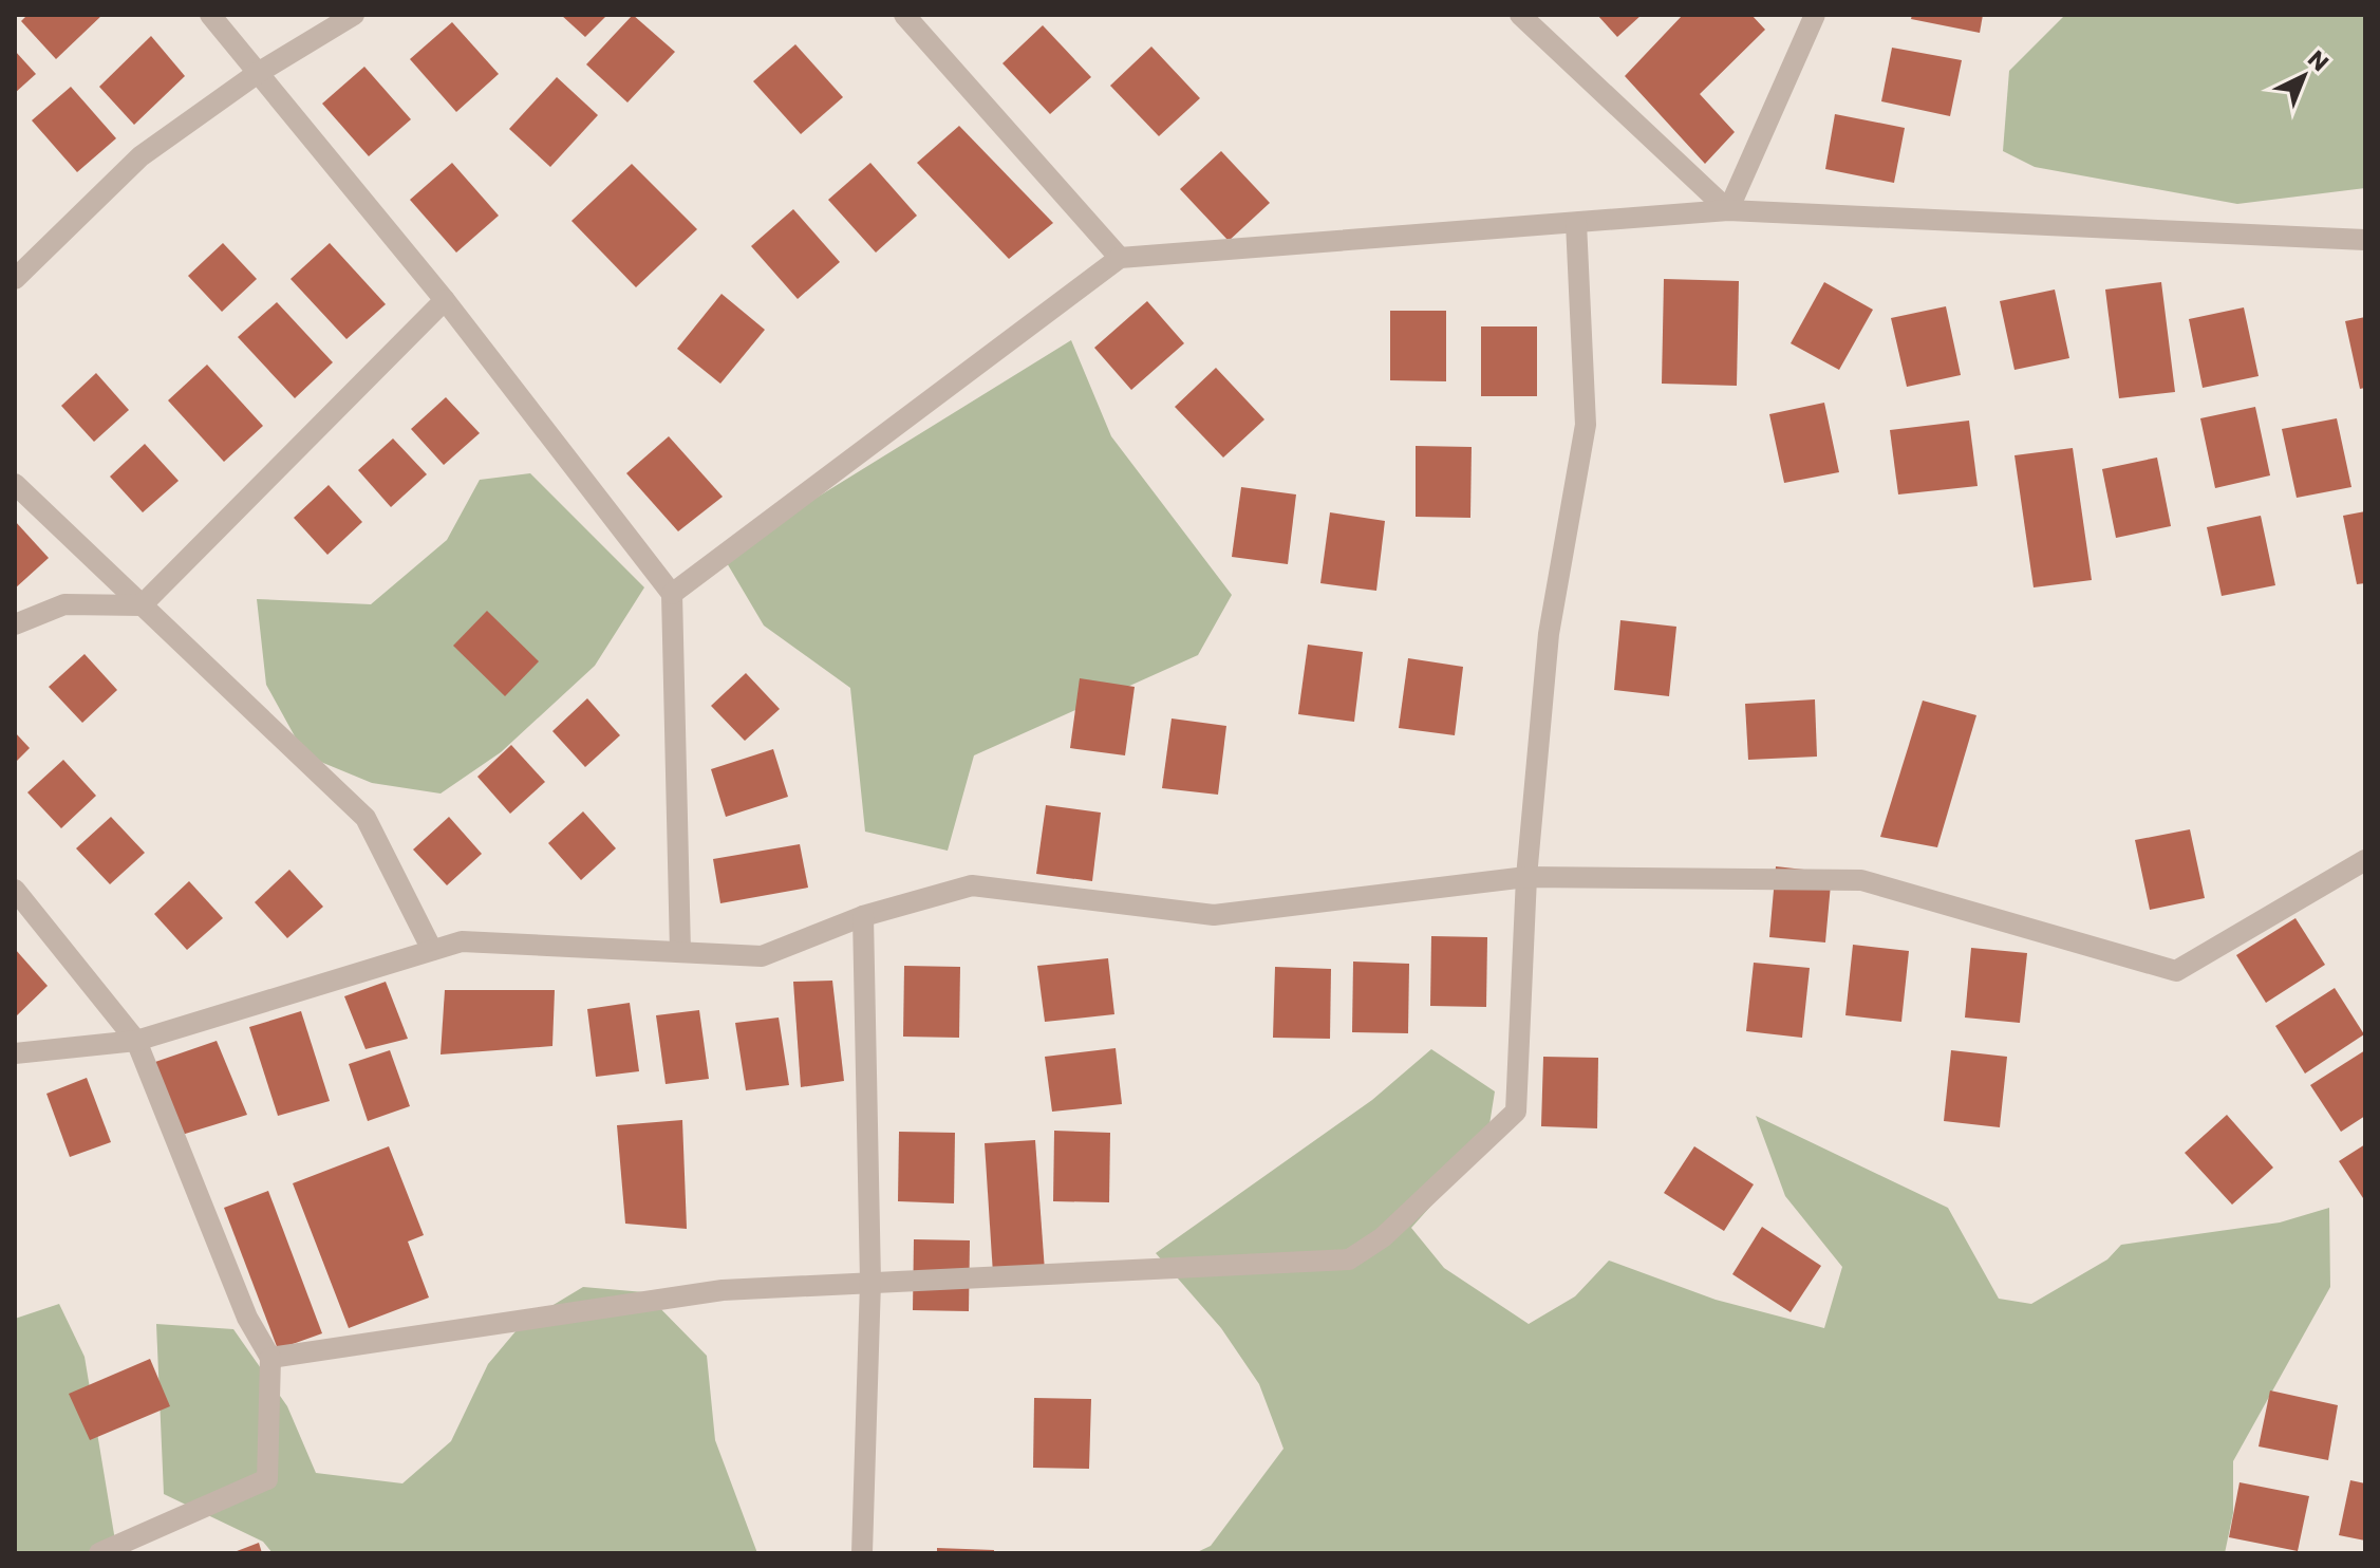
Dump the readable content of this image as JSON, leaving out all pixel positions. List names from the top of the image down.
{
  "north": "top right"
}
